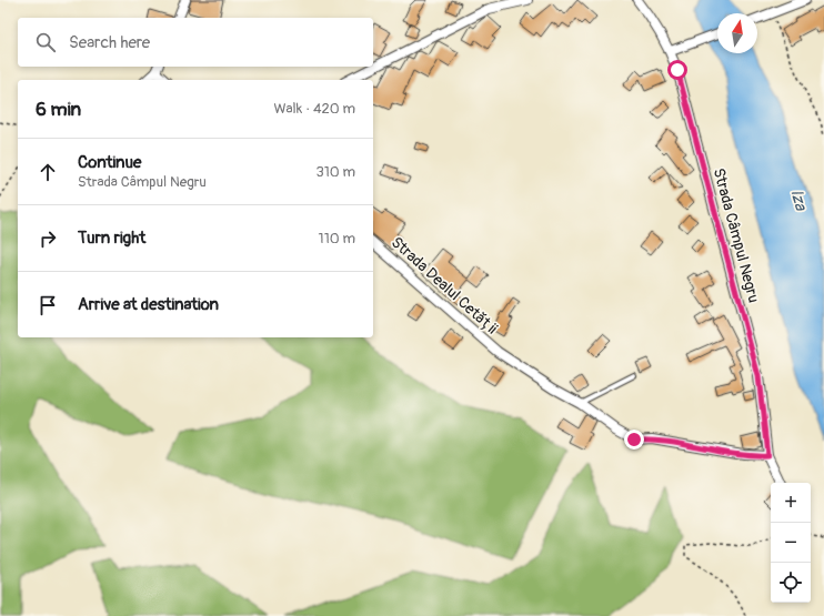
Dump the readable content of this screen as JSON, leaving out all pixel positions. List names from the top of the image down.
{
  "streets": {
    "street": ["Strada Câmpul Negru", "Strada Dealul Cetății"]
  },
  "crossings": [
    ["Strada Câmpul Negru", "Strada Dealul Cetății"]
  ],
  "water": ["Iza"],
  "north": "top",
  "page": {
    "search": "Search here",
    "heading": ["6 min", "Walk · 420 m"],
    "list": [
      ["Continue", "Strada Câmpul Negru", "310 m"],
      ["Turn right", "110 m"],
      "Arrive at destination"
    ],
    "map_buttons": ["+", "−"]
  }
}
